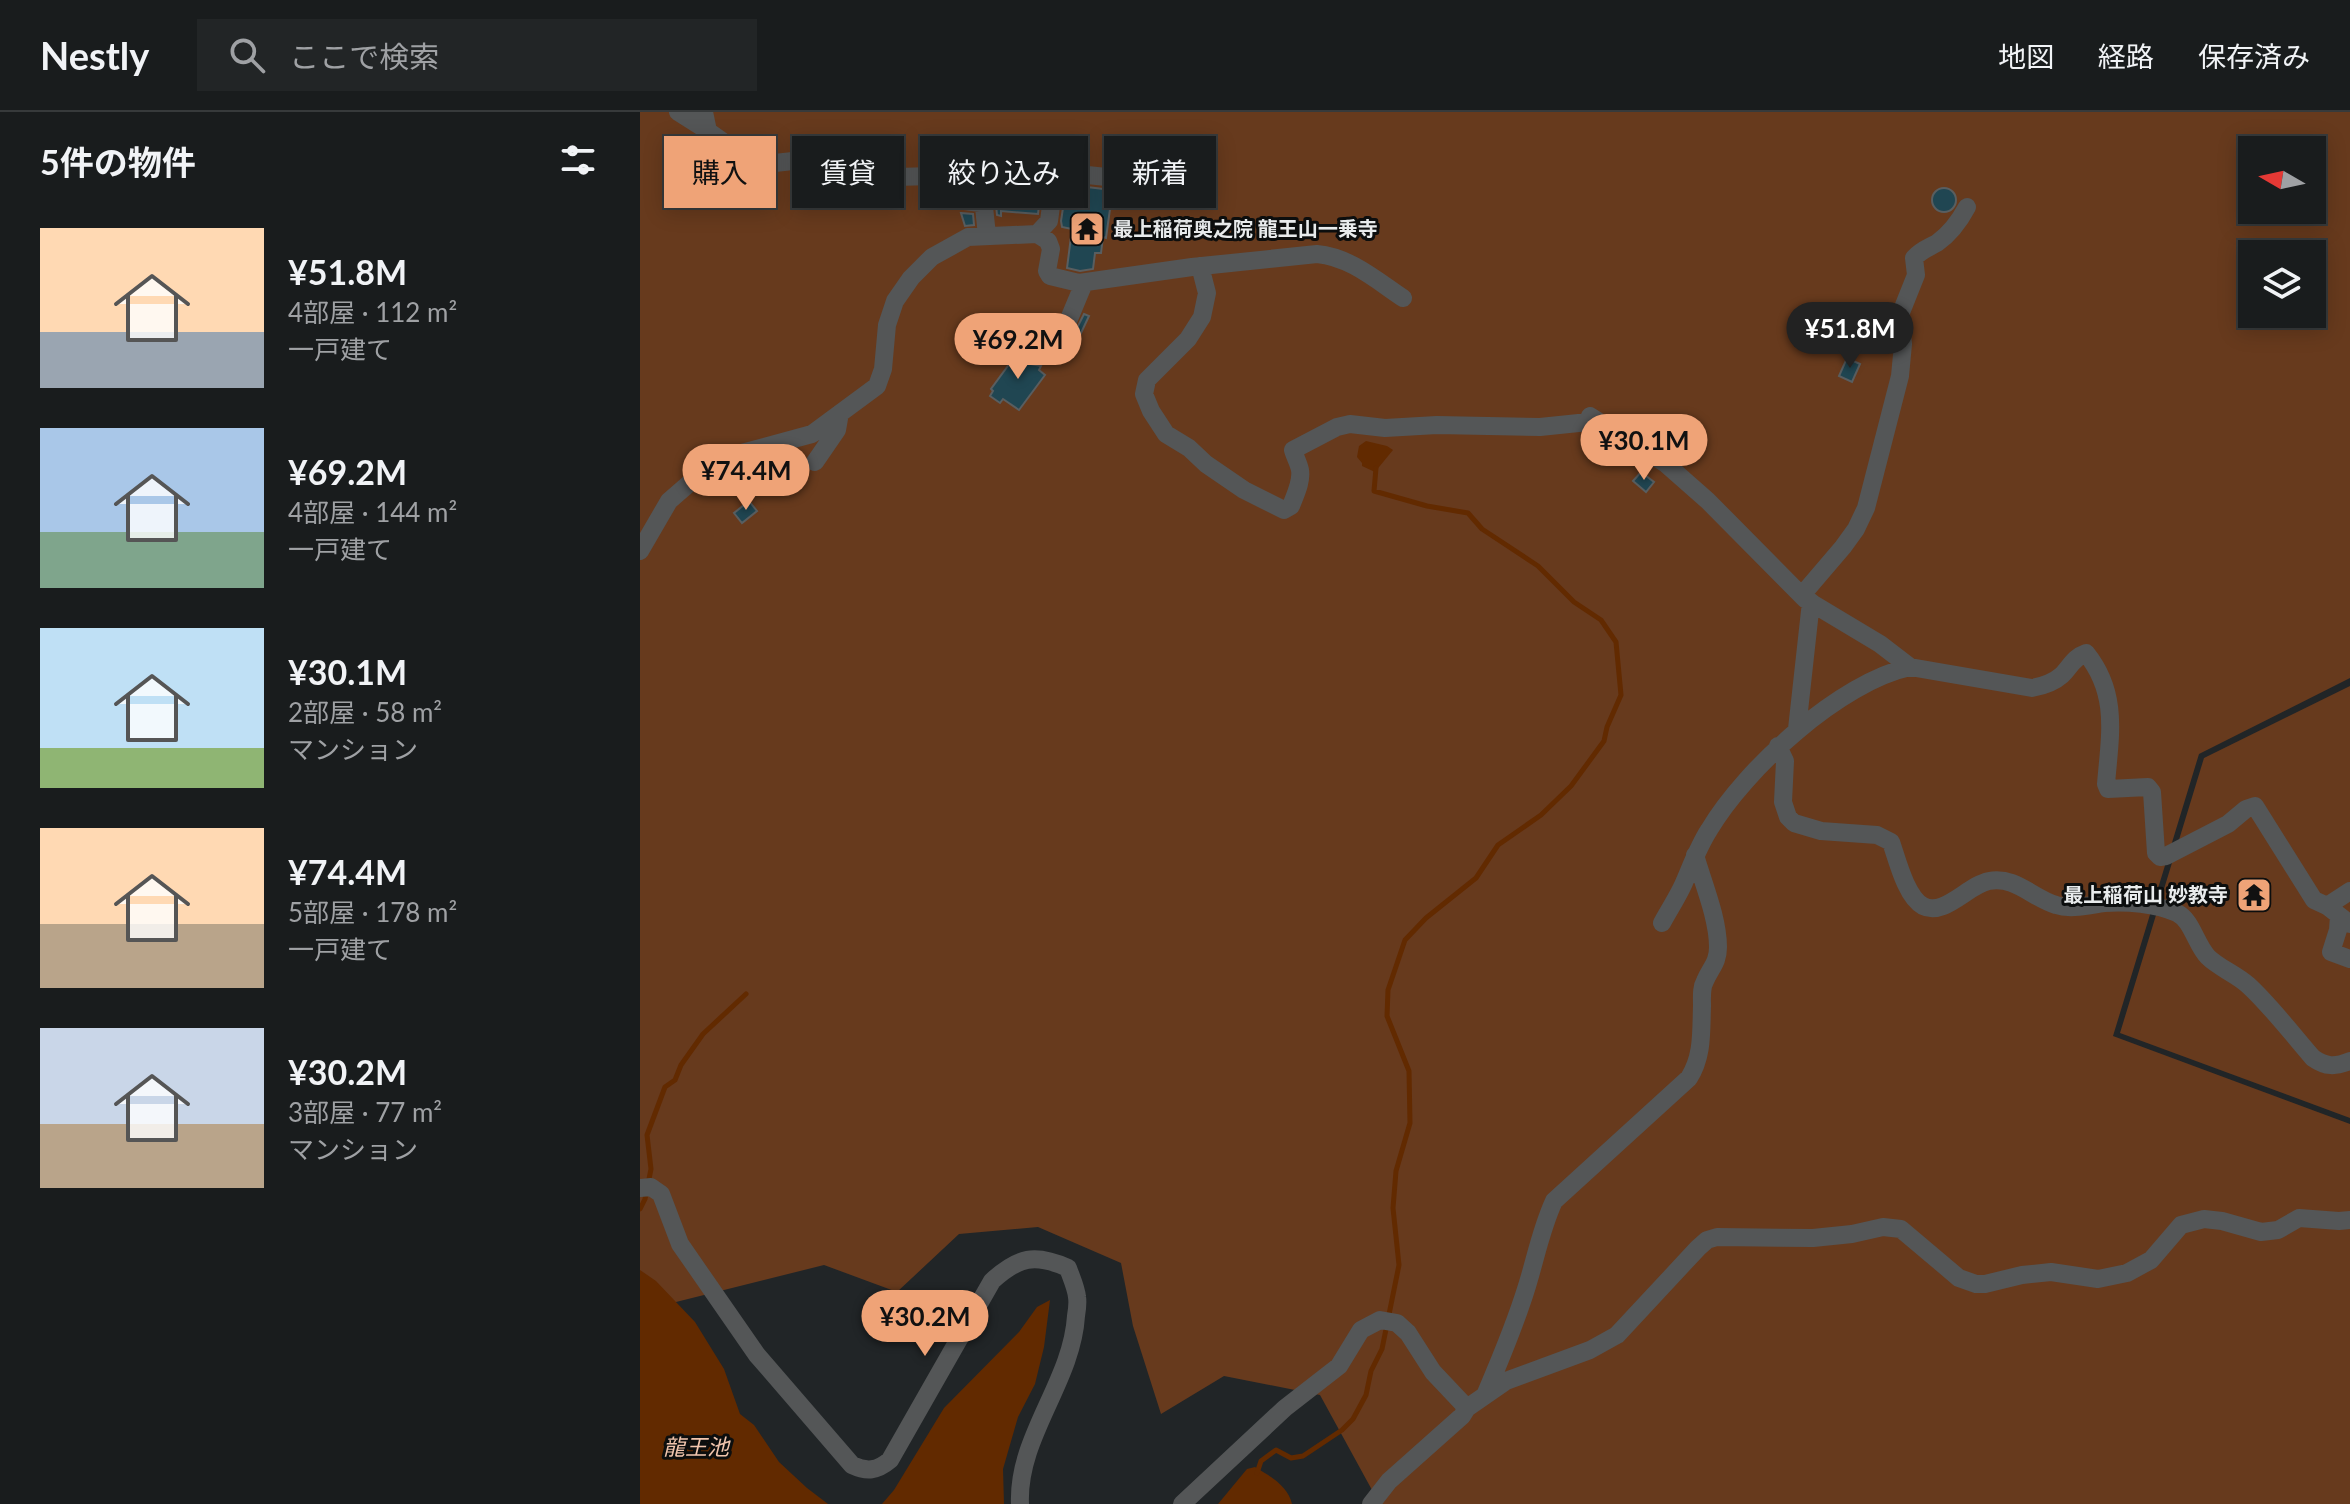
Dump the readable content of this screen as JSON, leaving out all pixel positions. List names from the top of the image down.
{
  "water": ["龍王池"],
  "places": {
    "temple": ["最上稲荷奥之院 龍王山一乗寺", "最上稲荷山 妙教寺"]
  },
  "north": "left",
  "page": {
    "header": "Nestly",
    "search": "ここで検索",
    "nav": ["地図", "経路", "保存済み"],
    "heading": "5件の物件",
    "chip": [
      "購入",
      "賃貸",
      "絞り込み",
      "新着"
    ],
    "list": [
      {
        "name": "¥51.8M",
        "note": "4部屋 · 112 m² · 一戸建て"
      },
      {
        "name": "¥69.2M",
        "note": "4部屋 · 144 m² · 一戸建て"
      },
      {
        "name": "¥30.1M",
        "note": "2部屋 · 58 m² · マンション"
      },
      {
        "name": "¥74.4M",
        "note": "5部屋 · 178 m² · 一戸建て"
      },
      {
        "name": "¥30.2M",
        "note": "3部屋 · 77 m² · マンション"
      }
    ],
    "price": [
      "¥51.8M",
      "¥69.2M",
      "¥30.1M",
      "¥74.4M",
      "¥30.2M"
    ]
  }
}
